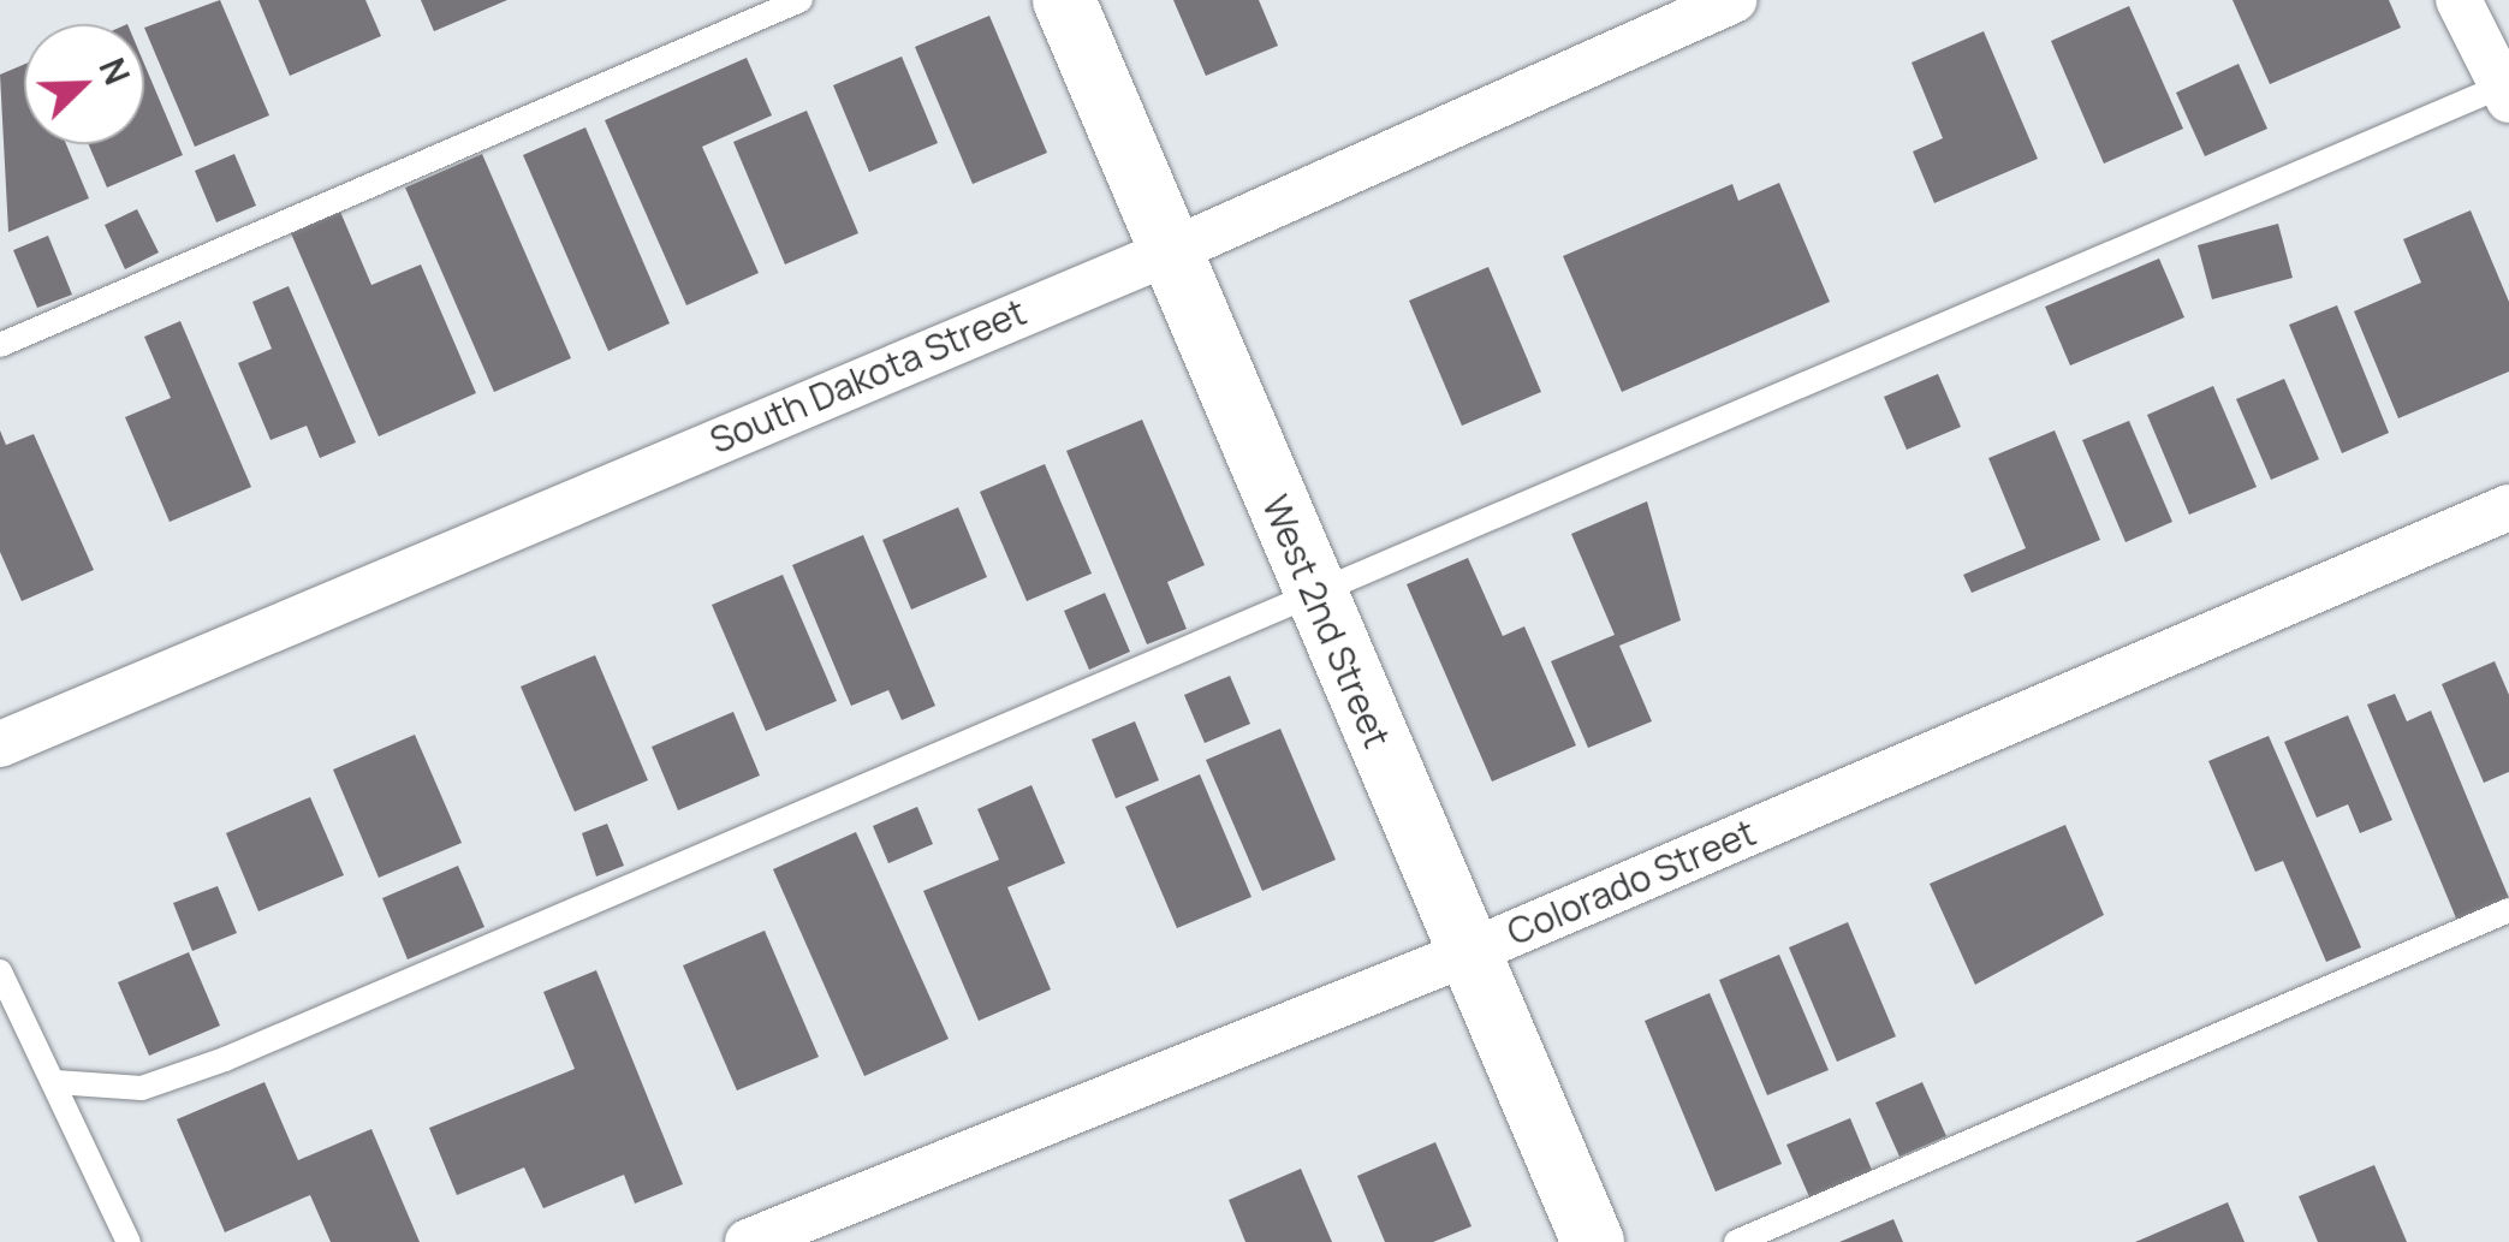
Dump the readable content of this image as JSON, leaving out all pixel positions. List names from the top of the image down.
{
  "streets": {
    "street": ["South Dakota Street", "West 2nd Street", "Colorado Street"]
  },
  "crossings": [
    ["South Dakota Street", "West 2nd Street"],
    ["West 2nd Street", "Colorado Street"]
  ],
  "north": "top right"
}
